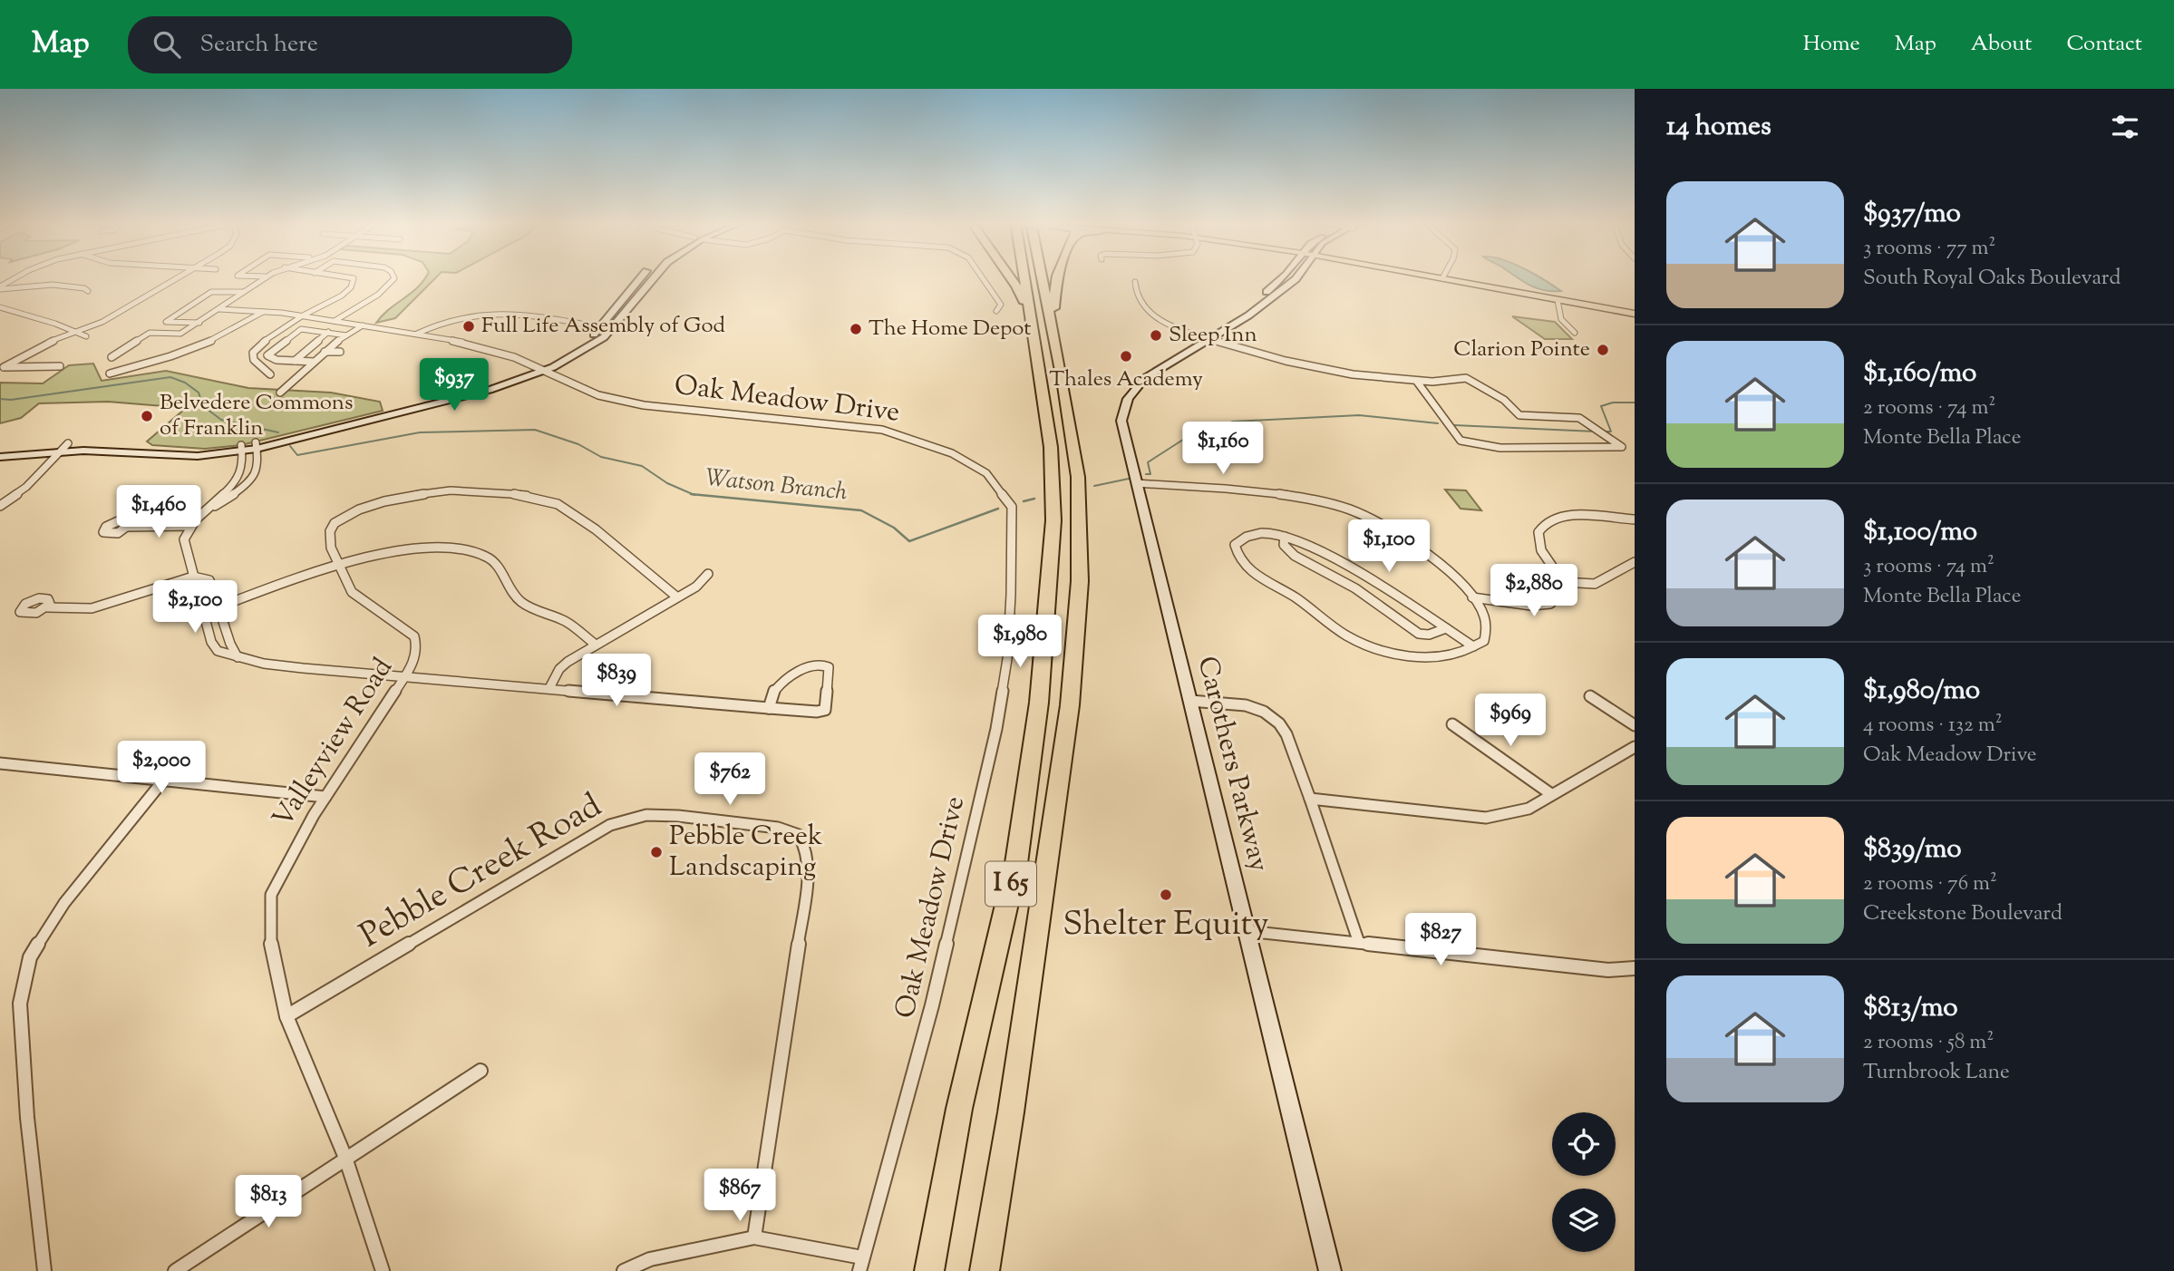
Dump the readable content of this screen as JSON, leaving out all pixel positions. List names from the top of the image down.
{
  "streets": {
    "highway": ["I 65"],
    "main road": ["Carothers Parkway"],
    "street": ["Oak Meadow Drive", "Valleyview Road", "Pebble Creek Road"]
  },
  "crossings": [
    ["Valleyview Road", "Pebble Creek Road"]
  ],
  "water": ["Watson Branch"],
  "places": [
    "Full Life Assembly of God",
    "The Home Depot",
    "Sleep Inn",
    "Clarion Pointe",
    "Thales Academy",
    "Belvedere Commons of Franklin",
    "Pebble Creek Landscaping",
    "Shelter Equity"
  ],
  "page": {
    "header": "Map",
    "search": "Search here",
    "nav": [
      "Home",
      "Map",
      "About",
      "Contact"
    ],
    "heading": "14 homes",
    "list": [
      {
        "name": "$937/mo",
        "note": "3 rooms · 77 m² · South Royal Oaks Boulevard"
      },
      {
        "name": "$1,160/mo",
        "note": "2 rooms · 74 m² · Monte Bella Place"
      },
      {
        "name": "$1,100/mo",
        "note": "3 rooms · 74 m² · Monte Bella Place"
      },
      {
        "name": "$1,980/mo",
        "note": "4 rooms · 132 m² · Oak Meadow Drive"
      },
      {
        "name": "$839/mo",
        "note": "2 rooms · 76 m² · Creekstone Boulevard"
      },
      {
        "name": "$813/mo",
        "note": "2 rooms · 58 m² · Turnbrook Lane"
      }
    ],
    "price": [
      "$937",
      "$1,160",
      "$1,460",
      "$1,100",
      "$2,880",
      "$2,100",
      "$1,980",
      "$839",
      "$969",
      "$2,000",
      "$762",
      "$827",
      "$867",
      "$813"
    ]
  }
}
